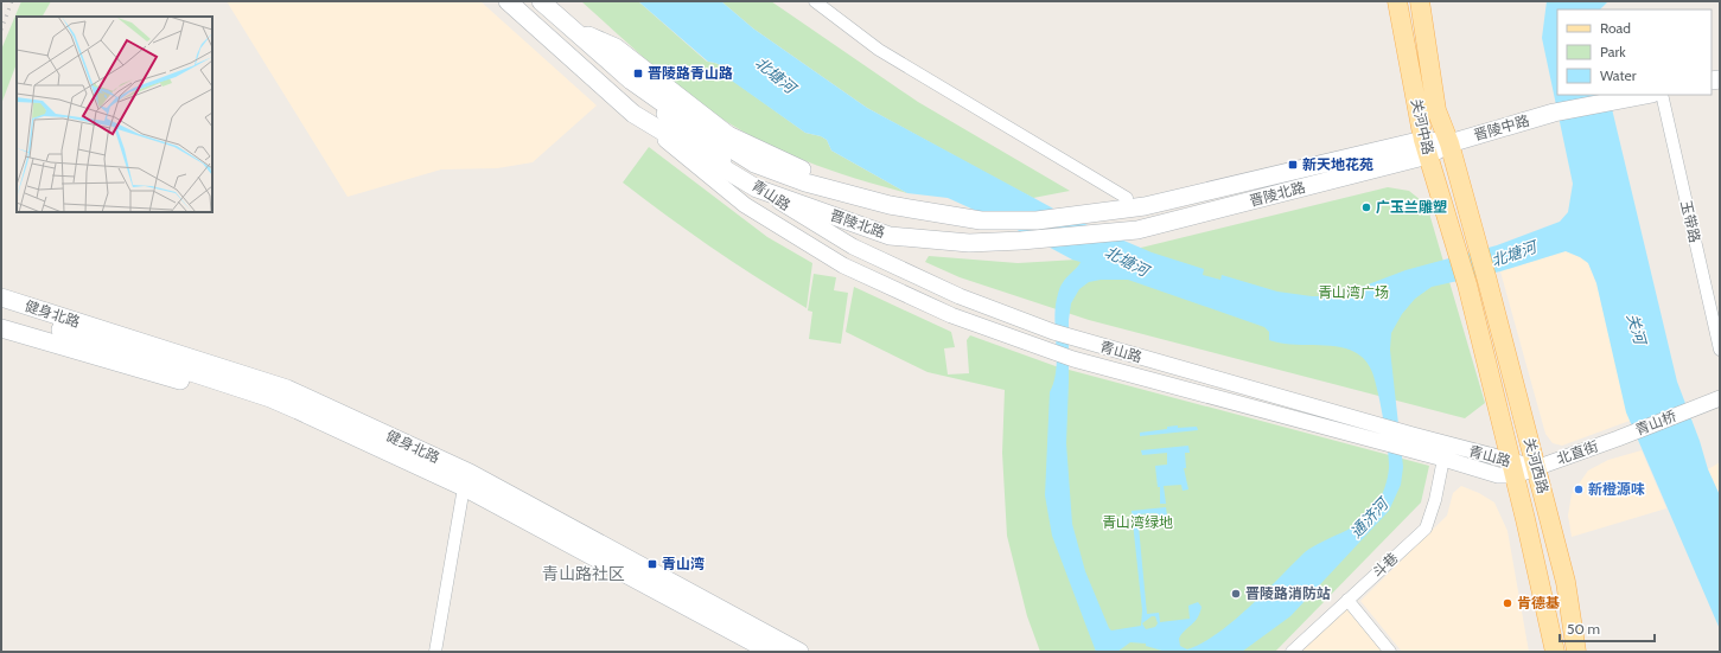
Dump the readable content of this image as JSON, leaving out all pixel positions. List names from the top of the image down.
{
  "streets": {
    "main road": [
      "关河中路",
      "晋陵中路",
      "晋陵北路",
      "健身北路",
      "关河西路"
    ],
    "street": [
      "青山路",
      "玉带路",
      "青山桥",
      "北直街",
      "斗巷"
    ]
  },
  "crossings": [
    ["关河中路", "晋陵中路"],
    ["关河中路", "晋陵北路"],
    ["关河中路", "关河西路"],
    ["晋陵中路", "晋陵北路"],
    ["晋陵北路", "青山路"],
    ["青山路", "北直街"],
    ["青山路", "关河西路"],
    ["青山路", "斗巷"],
    ["青山桥", "北直街"],
    ["北直街", "关河西路"]
  ],
  "districts": ["青山路社区"],
  "water": ["北塘河", "关河", "通济河"],
  "parks": ["青山湾广场", "青山湾绿地"],
  "places": {
    "transit": ["晋陵路青山路", "新天地花苑", "青山湾"],
    "other": [
      "广玉兰雕塑",
      "新橙源味",
      "晋陵路消防站",
      "肯德基"
    ]
  },
  "legend": ["Road", "Park", "Water"],
  "scale_bar": "50 m"
}
